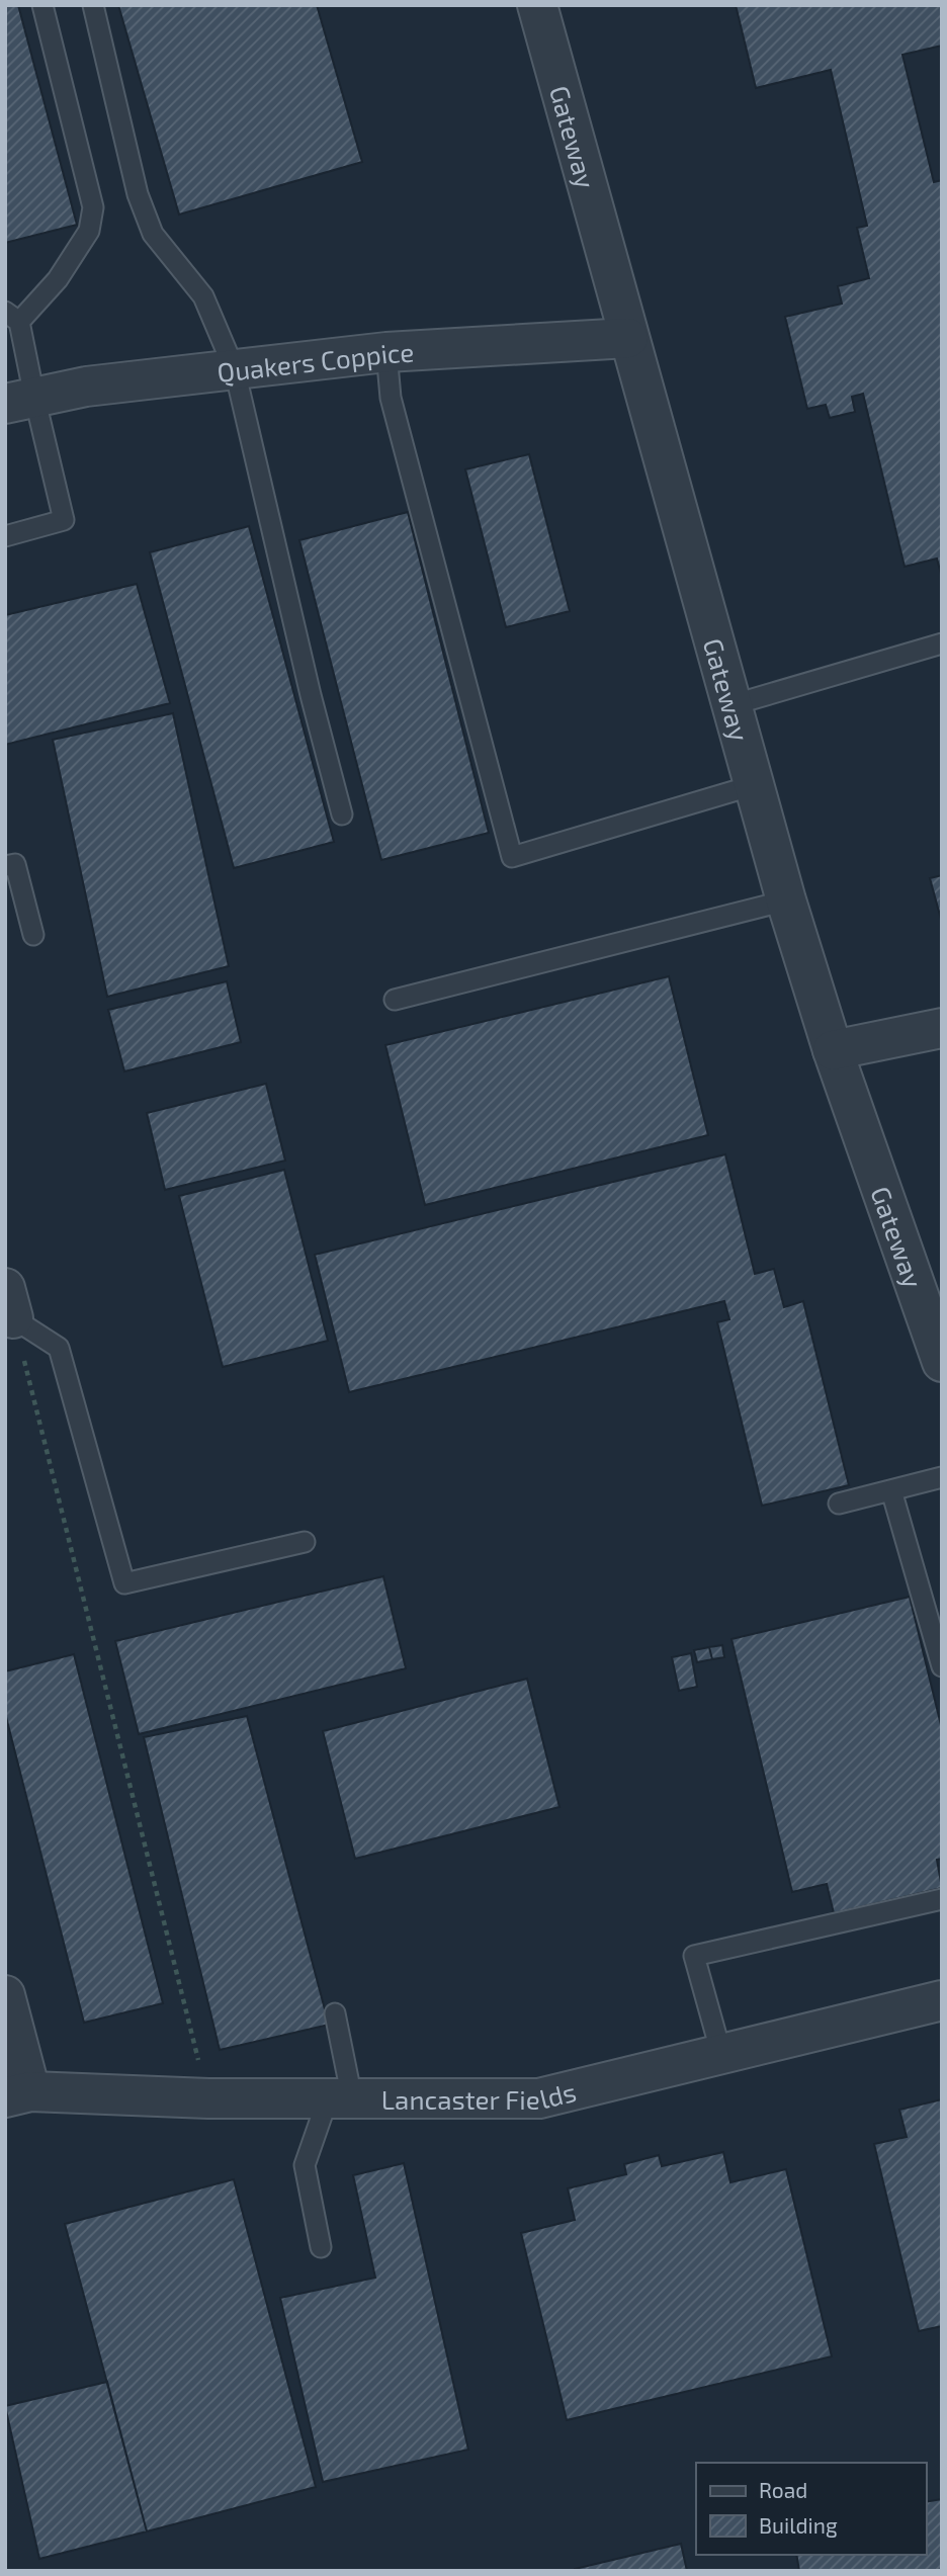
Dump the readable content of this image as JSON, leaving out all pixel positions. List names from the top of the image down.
{
  "streets": {
    "street": ["Gateway", "Quakers Coppice", "Lancaster Fields"]
  },
  "crossings": [
    ["Gateway", "Quakers Coppice"]
  ],
  "legend": ["Road", "Building"]
}
